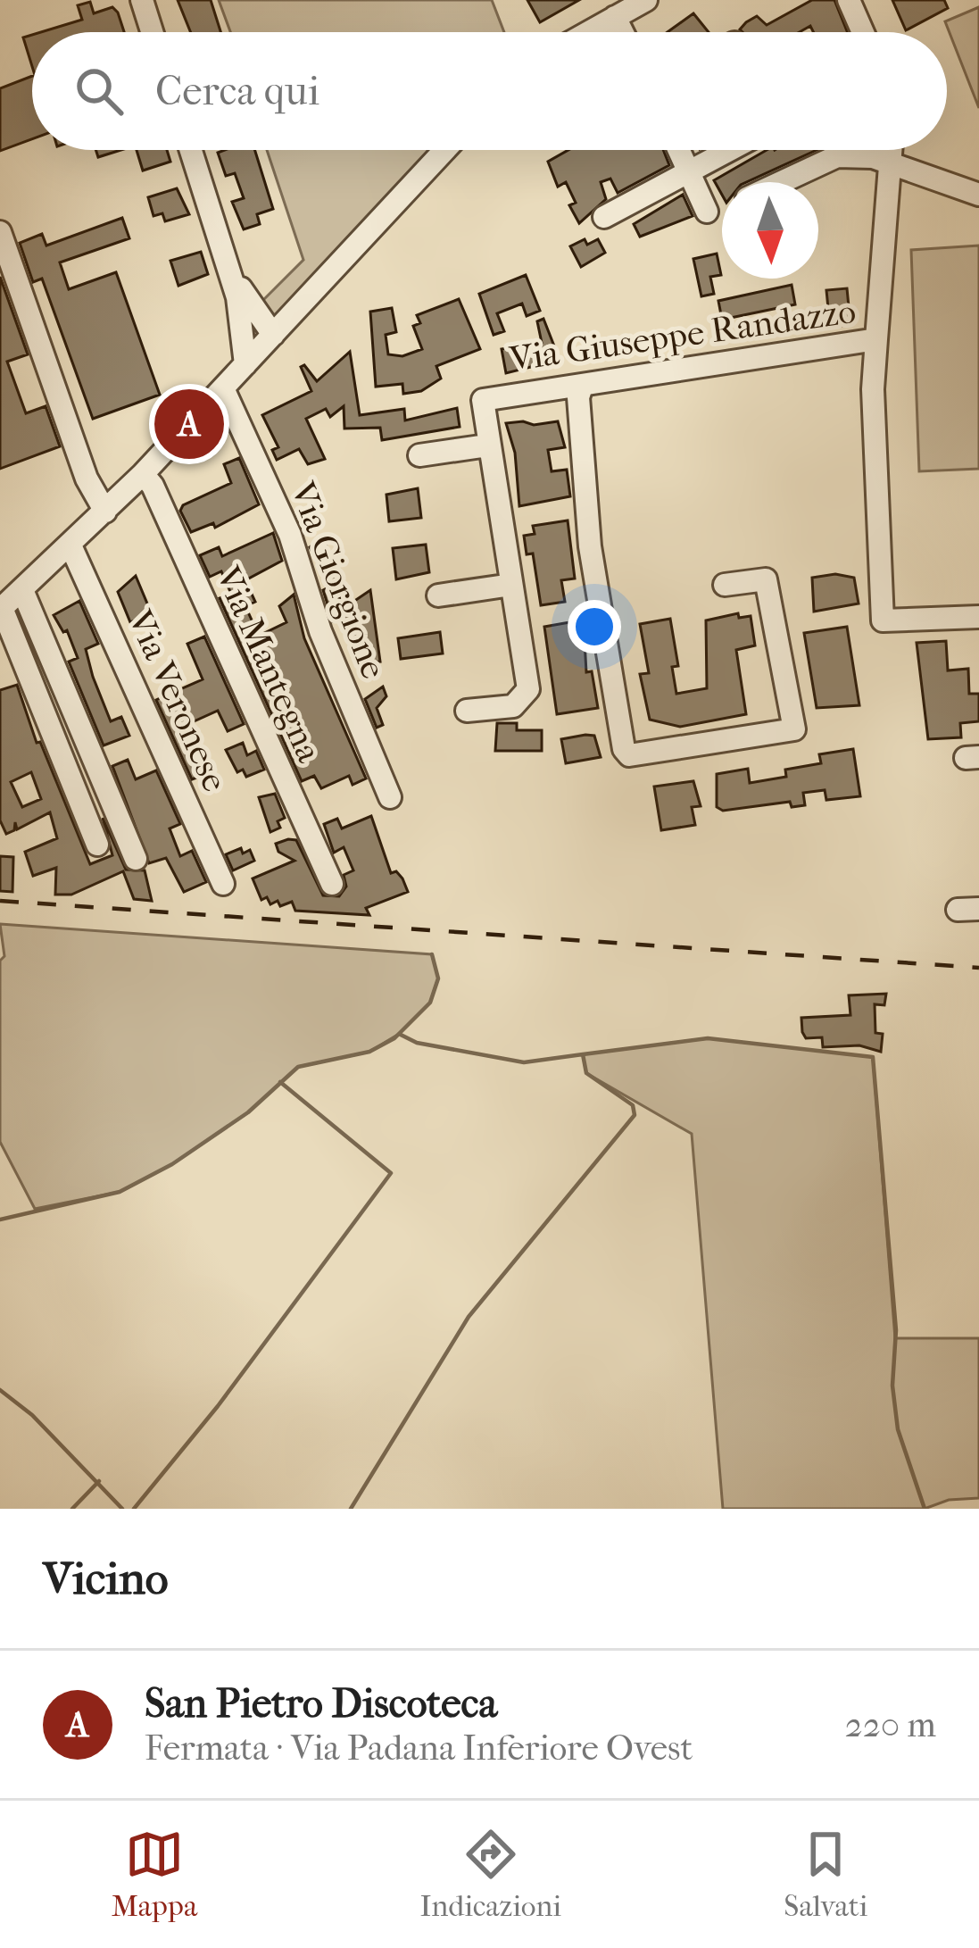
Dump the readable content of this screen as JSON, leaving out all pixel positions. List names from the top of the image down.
{
  "streets": {
    "street": [
      "Via Giuseppe Randazzo",
      "Via Giorgione",
      "Via Mantegna",
      "Via Veronese"
    ]
  },
  "north": "bottom",
  "page": {
    "search": "Cerca qui",
    "pins": "A",
    "heading": "Vicino",
    "list": [
      {
        "mark": "A",
        "name": "San Pietro Discoteca",
        "note": "Fermata · Via Padana Inferiore Ovest",
        "value": "220 m"
      }
    ],
    "nav": ["Mappa", "Indicazioni", "Salvati"]
  }
}
